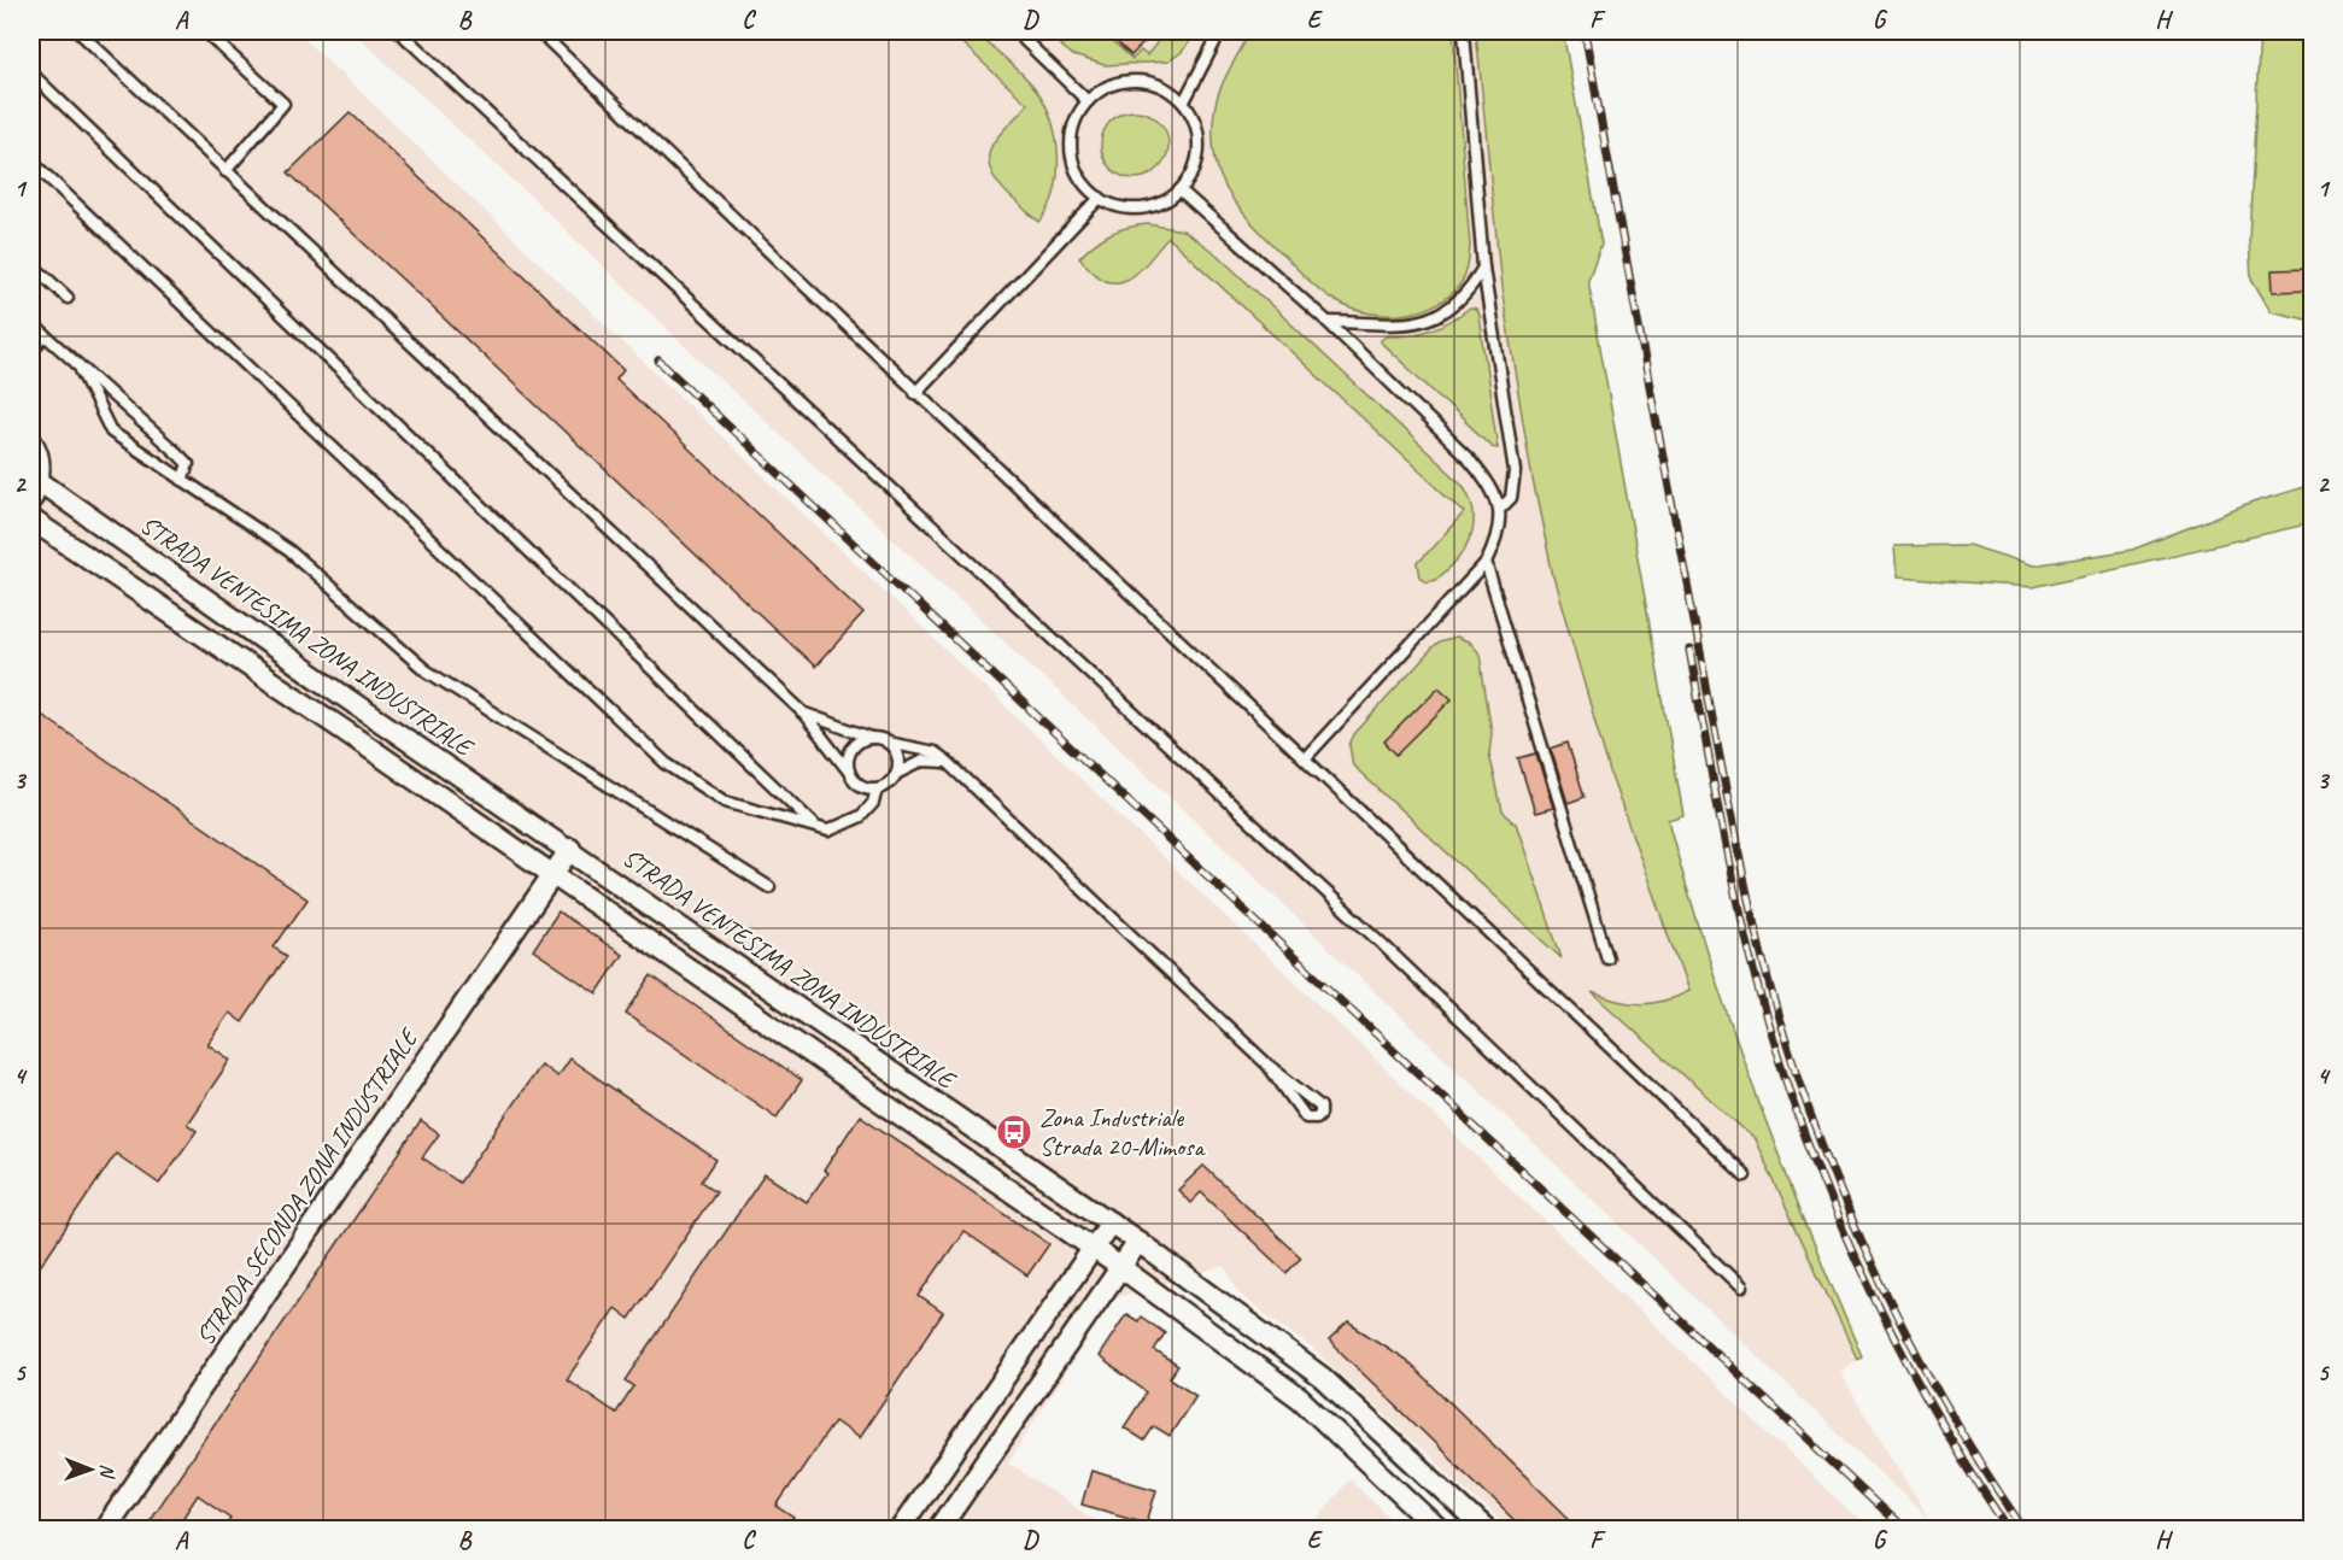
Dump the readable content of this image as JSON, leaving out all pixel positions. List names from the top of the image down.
{
  "streets": {
    "street": ["STRADA VENTESIMA ZONA INDUSTRIALE", "STRADA SECONDA ZONA INDUSTRIALE"]
  },
  "crossings": [
    ["STRADA VENTESIMA ZONA INDUSTRIALE", "STRADA SECONDA ZONA INDUSTRIALE"]
  ],
  "places": {
    "bus stop": ["Zona Industriale Strada 20-Mimosa"]
  },
  "north": "right",
  "grid": {
    "columns": [
      "A",
      "B",
      "C",
      "D",
      "E",
      "F",
      "G",
      "H"
    ],
    "rows": [
      "1",
      "2",
      "3",
      "4",
      "5"
    ]
  }
}
